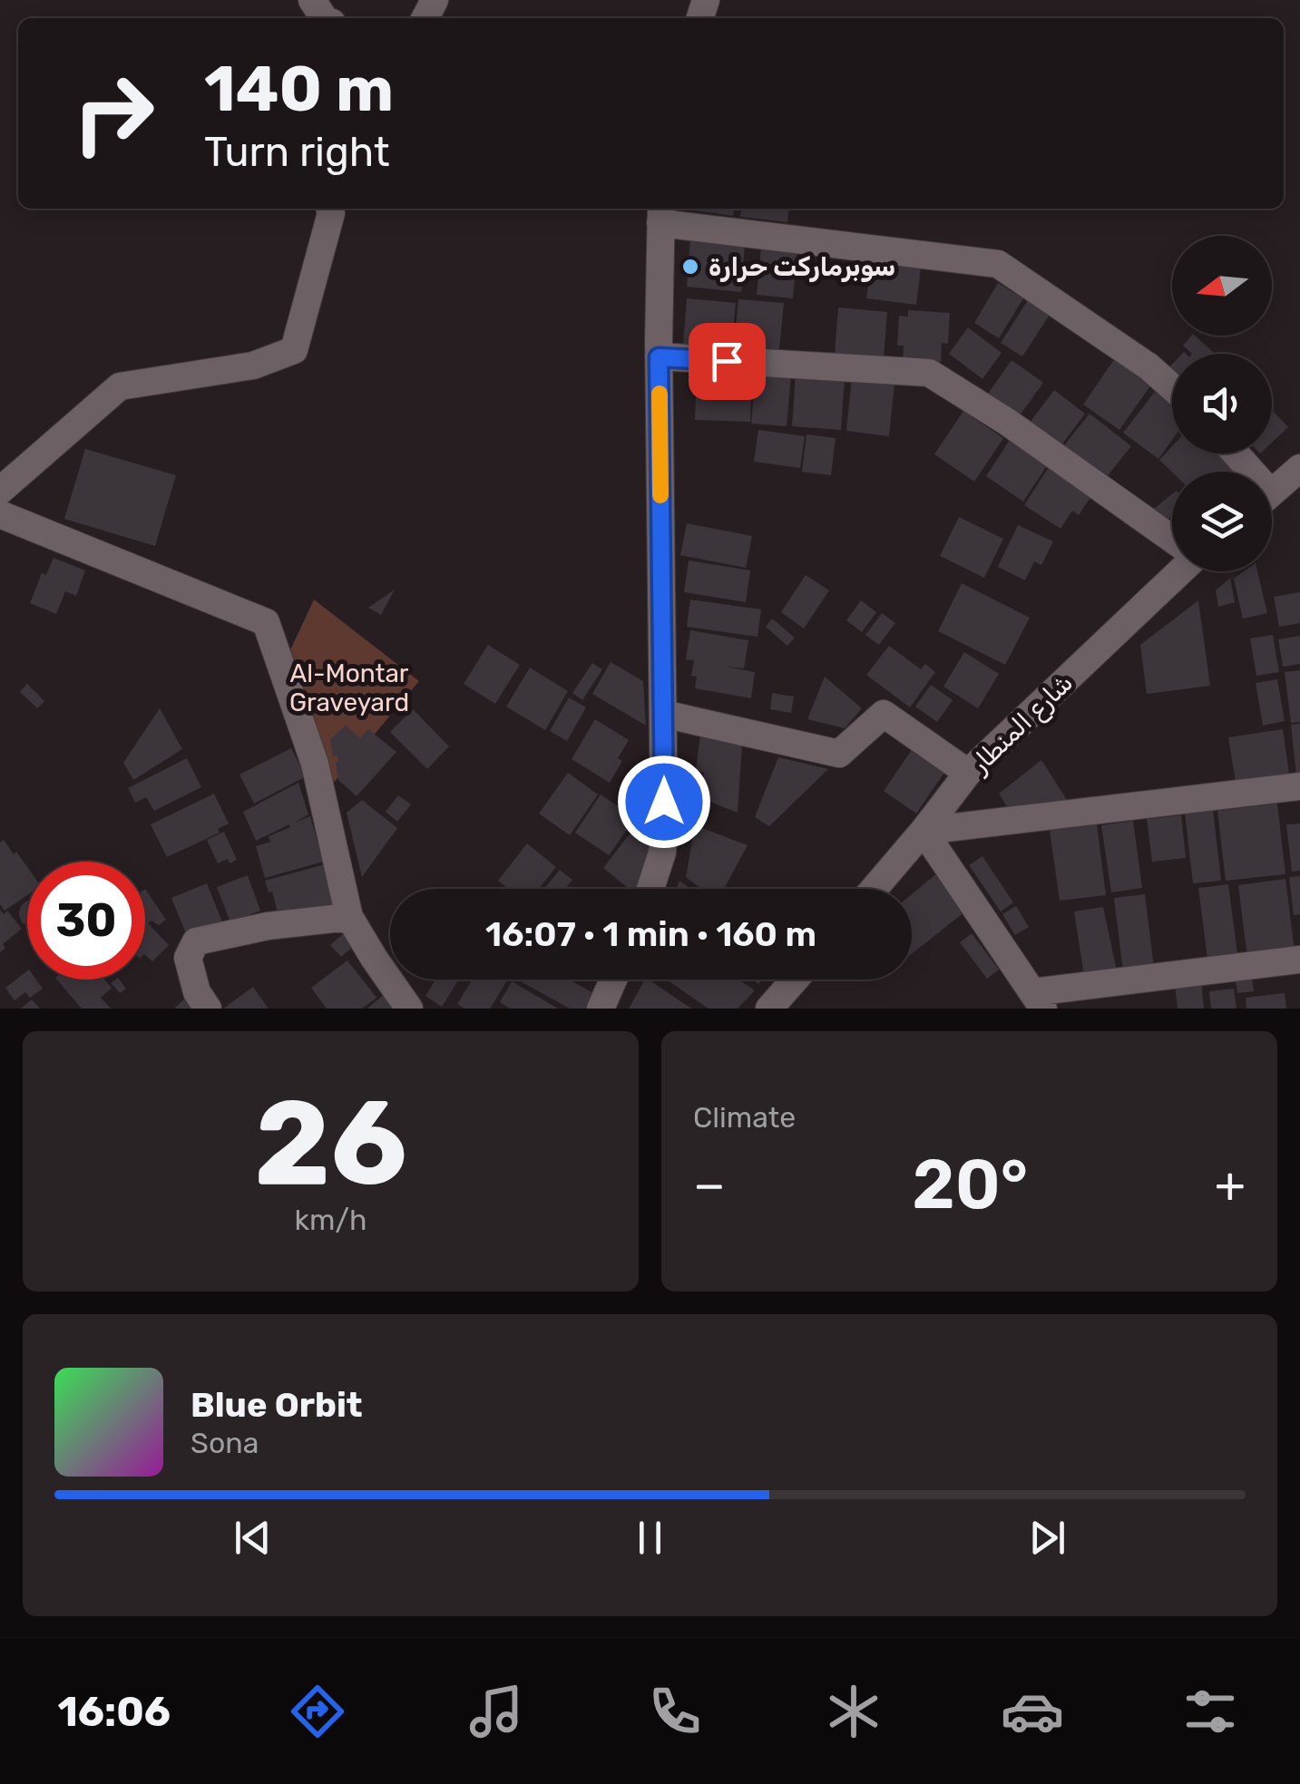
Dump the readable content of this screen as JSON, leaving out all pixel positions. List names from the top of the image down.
{
  "streets": {
    "street": ["شارع المنطار"]
  },
  "parks": ["Al-Montar Graveyard"],
  "places": ["سوبرماركت حرارة"],
  "north": "left",
  "page": {
    "turn": ["140 m", "Turn right"],
    "limit": "30",
    "trip": "16:07 · 1 min · 160 m",
    "tile": [
      ["26", "km/h"],
      "Climate"
    ],
    "heat": ["−", "20°", "+"],
    "song": ["Blue Orbit", "Sona"],
    "tabs": "16:06"
  }
}
